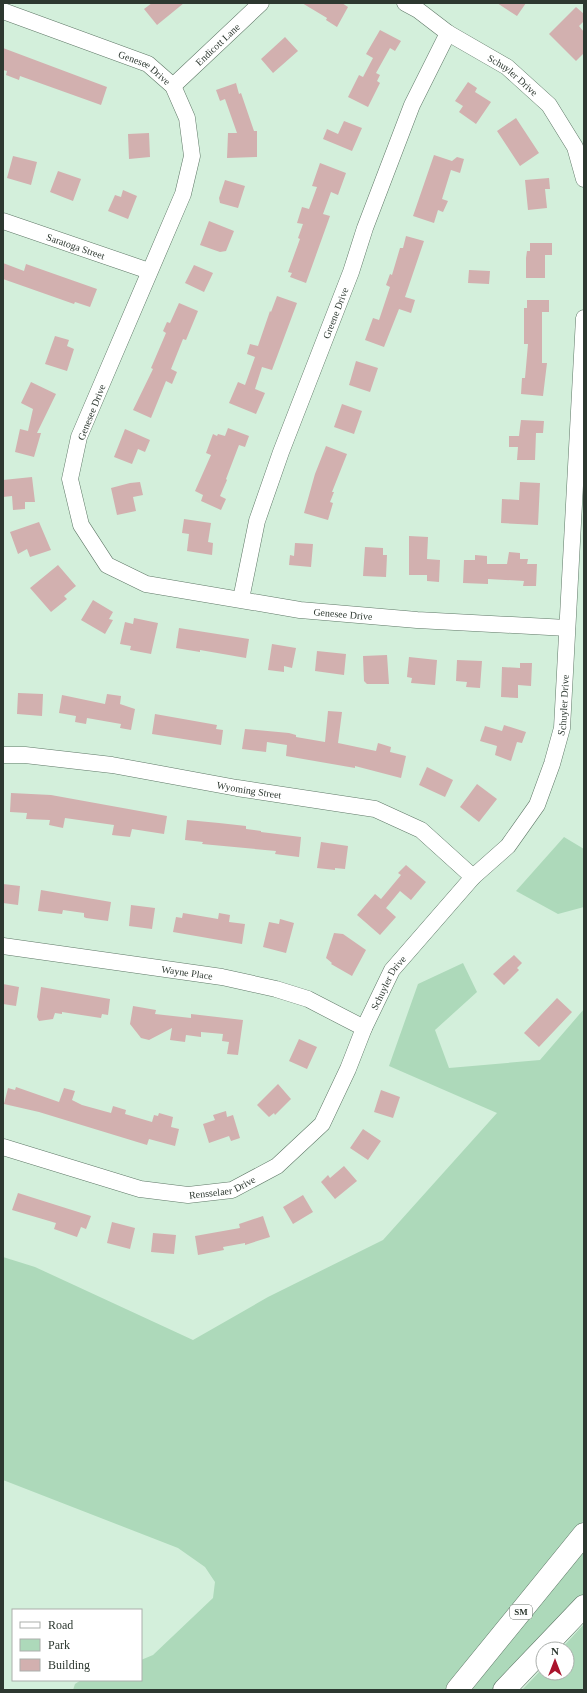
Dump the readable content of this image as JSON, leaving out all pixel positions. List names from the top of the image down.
{
  "streets": {
    "highway": ["SM"],
    "street": [
      "Endicott Lane",
      "Genesee Drive",
      "Schuyler Drive",
      "Saratoga Street",
      "Greene Drive",
      "Wyoming Street",
      "Wayne Place",
      "Rensselaer Drive"
    ]
  },
  "crossings": [
    ["Endicott Lane", "Genesee Drive"],
    ["Genesee Drive", "Schuyler Drive"],
    ["Genesee Drive", "Saratoga Street"],
    ["Genesee Drive", "Greene Drive"],
    ["Schuyler Drive", "Greene Drive"],
    ["Schuyler Drive", "Wyoming Street"],
    ["Schuyler Drive", "Wayne Place"],
    ["Schuyler Drive", "Rensselaer Drive"],
    ["Wayne Place", "Rensselaer Drive"]
  ],
  "legend": ["Road", "Park", "Building"],
  "north": "top"
}
